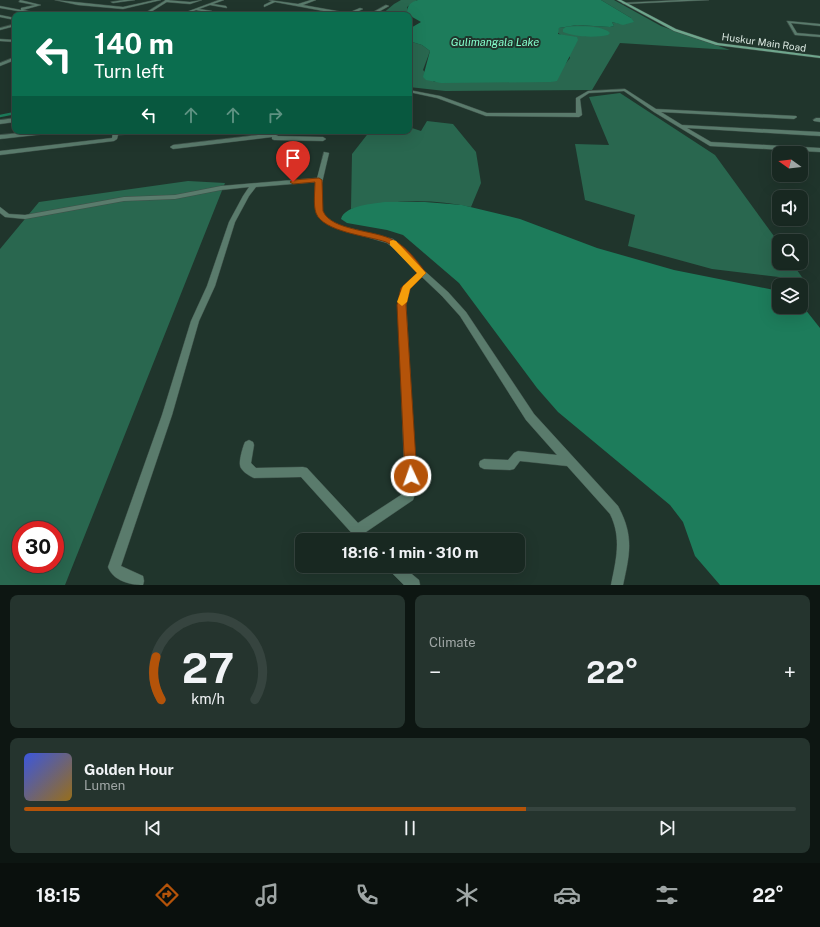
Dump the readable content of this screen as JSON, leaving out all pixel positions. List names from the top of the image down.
{
  "streets": {
    "main road": ["Huskur Main Road"]
  },
  "water": ["Gulimangala Lake"],
  "north": "left",
  "page": {
    "turn": ["140 m", "Turn left"],
    "limit": "30",
    "trip": "18:16 · 1 min · 310 m",
    "tile": "Climate",
    "heat": ["−", "22°", "+"],
    "song": ["Golden Hour", "Lumen"],
    "tabs": ["18:15", "22°"],
    "gauge": ["27", "km/h"]
  }
}
